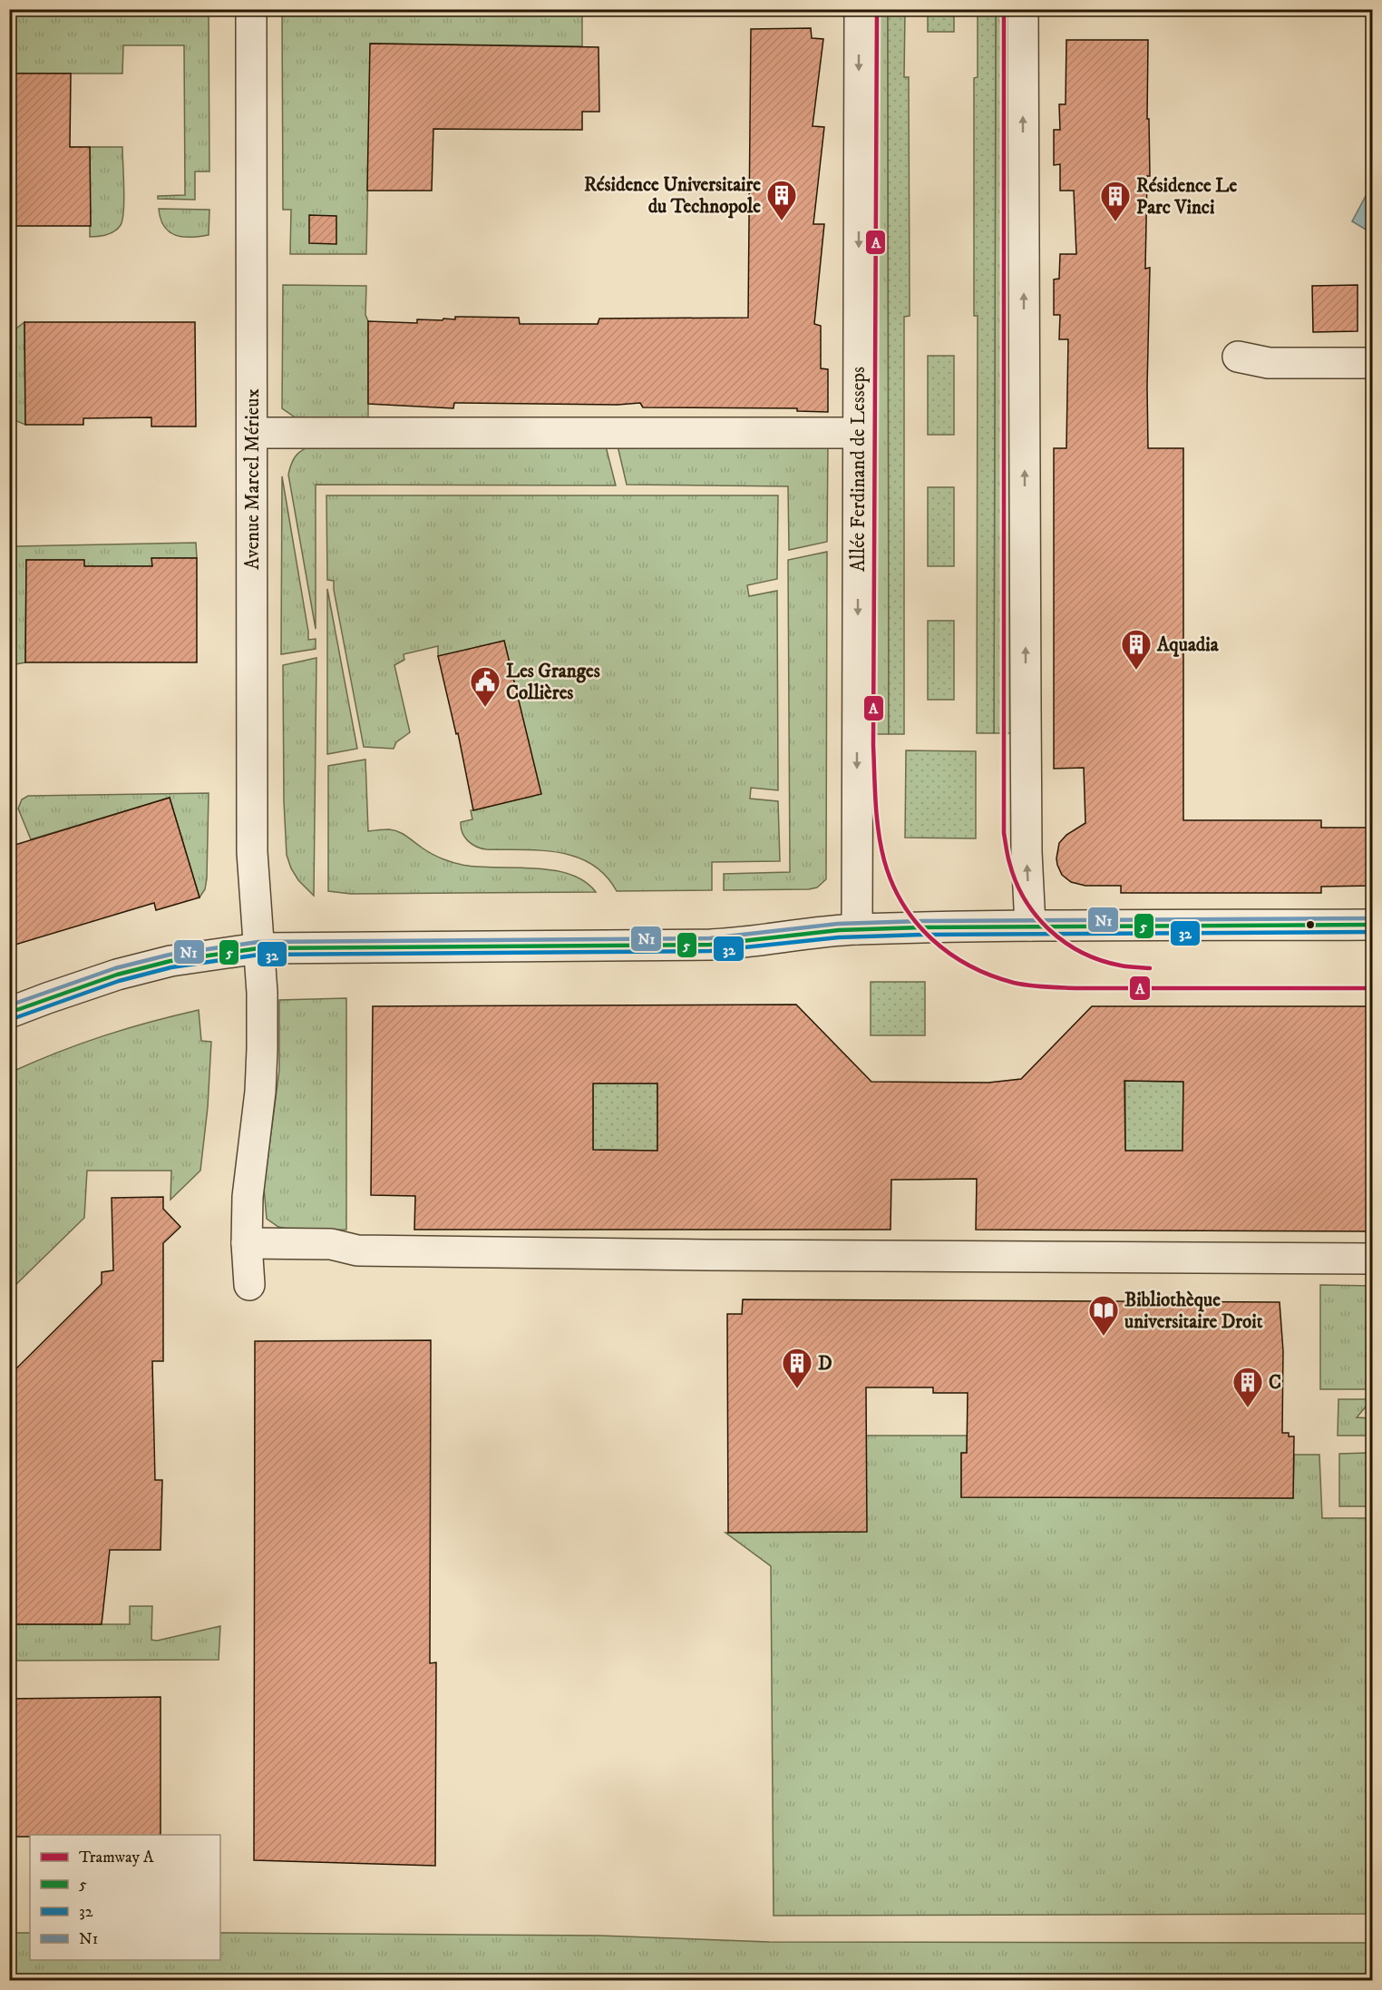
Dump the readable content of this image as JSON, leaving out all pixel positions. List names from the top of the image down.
{
  "streets": {
    "street": ["Allée Ferdinand de Lesseps", "Avenue Marcel Mérieux"]
  },
  "places": {
    "building": [
      "Résidence Universitaire du Technopole",
      "Résidence Le Parc Vinci",
      "Aquadia",
      "D",
      "C"
    ],
    "public building": ["Les Granges Collières"],
    "library": ["Bibliothèque universitaire Droit"]
  },
  "lines": [
    "tram line A",
    "transit line N1",
    "transit line 5",
    "transit line 32"
  ],
  "legend": [
    "Tramway A",
    "5",
    "32",
    "N1"
  ]
}
